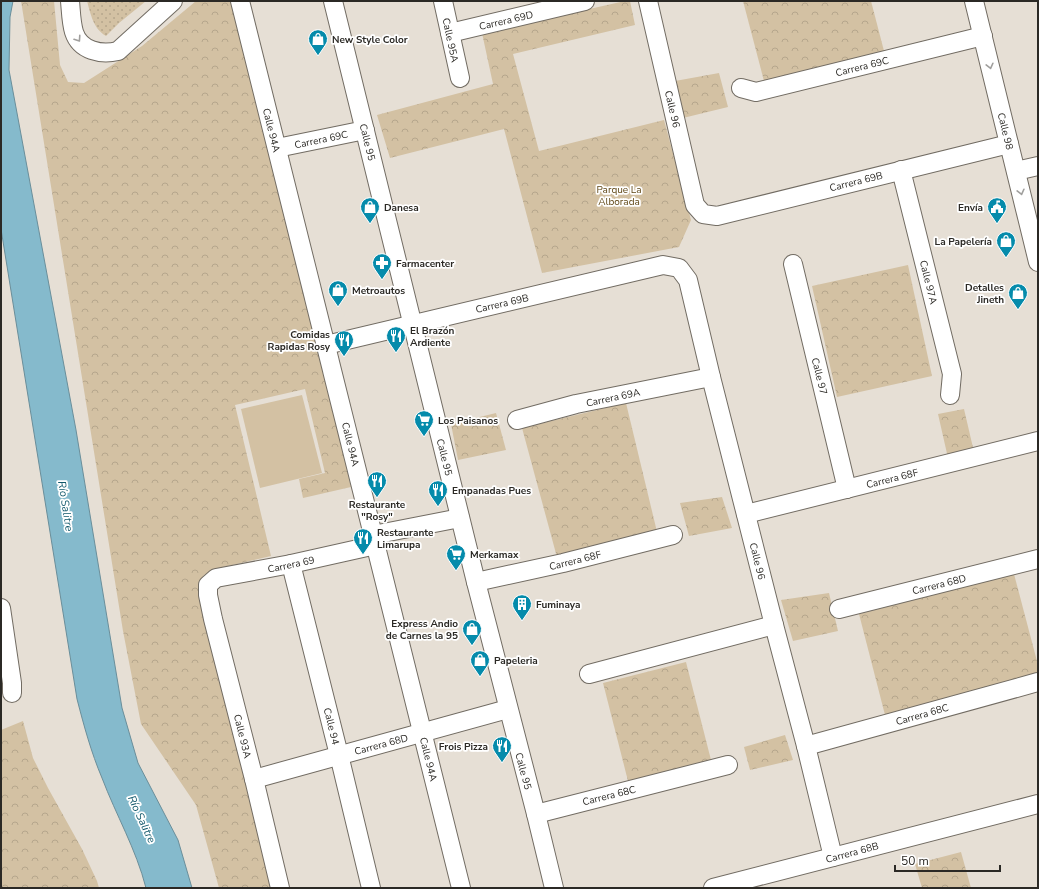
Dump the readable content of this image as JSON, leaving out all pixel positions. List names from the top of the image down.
{
  "streets": {
    "street": [
      "Carrera 69D",
      "Calle 95A",
      "Carrera 69C",
      "Calle 96",
      "Calle 94A",
      "Calle 98",
      "Calle 95",
      "Carrera 69B",
      "Calle 97A",
      "Calle 97",
      "Carrera 69A",
      "Carrera 68F",
      "Carrera 69",
      "Carrera 68D",
      "Carrera 68C",
      "Calle 94",
      "Calle 93A",
      "Carrera 68B"
    ]
  },
  "crossings": [
    ["Carrera 69D", "Calle 95A"],
    ["Carrera 69C", "Calle 94A"],
    ["Carrera 69C", "Calle 98"],
    ["Carrera 69C", "Calle 95"],
    ["Calle 96", "Carrera 69B"],
    ["Calle 96", "Carrera 69A"],
    ["Calle 96", "Carrera 68F"],
    ["Calle 96", "Carrera 68C"],
    ["Calle 96", "Carrera 68B"],
    ["Calle 94A", "Carrera 69B"],
    ["Calle 94A", "Carrera 69"],
    ["Calle 94A", "Carrera 68D"],
    ["Calle 98", "Carrera 69B"],
    ["Calle 95", "Carrera 69B"],
    ["Calle 95", "Carrera 68F"],
    ["Calle 95", "Carrera 69"],
    ["Calle 95", "Carrera 68D"],
    ["Calle 95", "Carrera 68C"],
    ["Carrera 69B", "Calle 97A"],
    ["Calle 97", "Carrera 68F"],
    ["Carrera 69", "Calle 94"],
    ["Carrera 69", "Calle 93A"],
    ["Carrera 68D", "Calle 94"],
    ["Carrera 68D", "Calle 93A"]
  ],
  "one_way": ["Calle 98"],
  "water": ["Río Salitre"],
  "parks": ["Parque La Alborada"],
  "places": {
    "shop": [
      "New Style Color",
      "Danesa",
      "La Papelería",
      "Metroautos",
      "Detalles Jineth",
      "Express Andio de Carnes la 95",
      "Papeleria"
    ],
    "public building": ["Envía"],
    "pharmacy": ["Farmacenter"],
    "restaurant": [
      "El Brazón Ardiente",
      "Comidas Rapidas Rosy",
      "Restaurante \"Rosy\"",
      "Empanadas Pues",
      "Restaurante Limarupa",
      "Frois Pizza"
    ],
    "supermarket": ["Los Paisanos", "Merkamax"],
    "building": ["Fuminaya"]
  },
  "scale_bar": "50 m"
}
